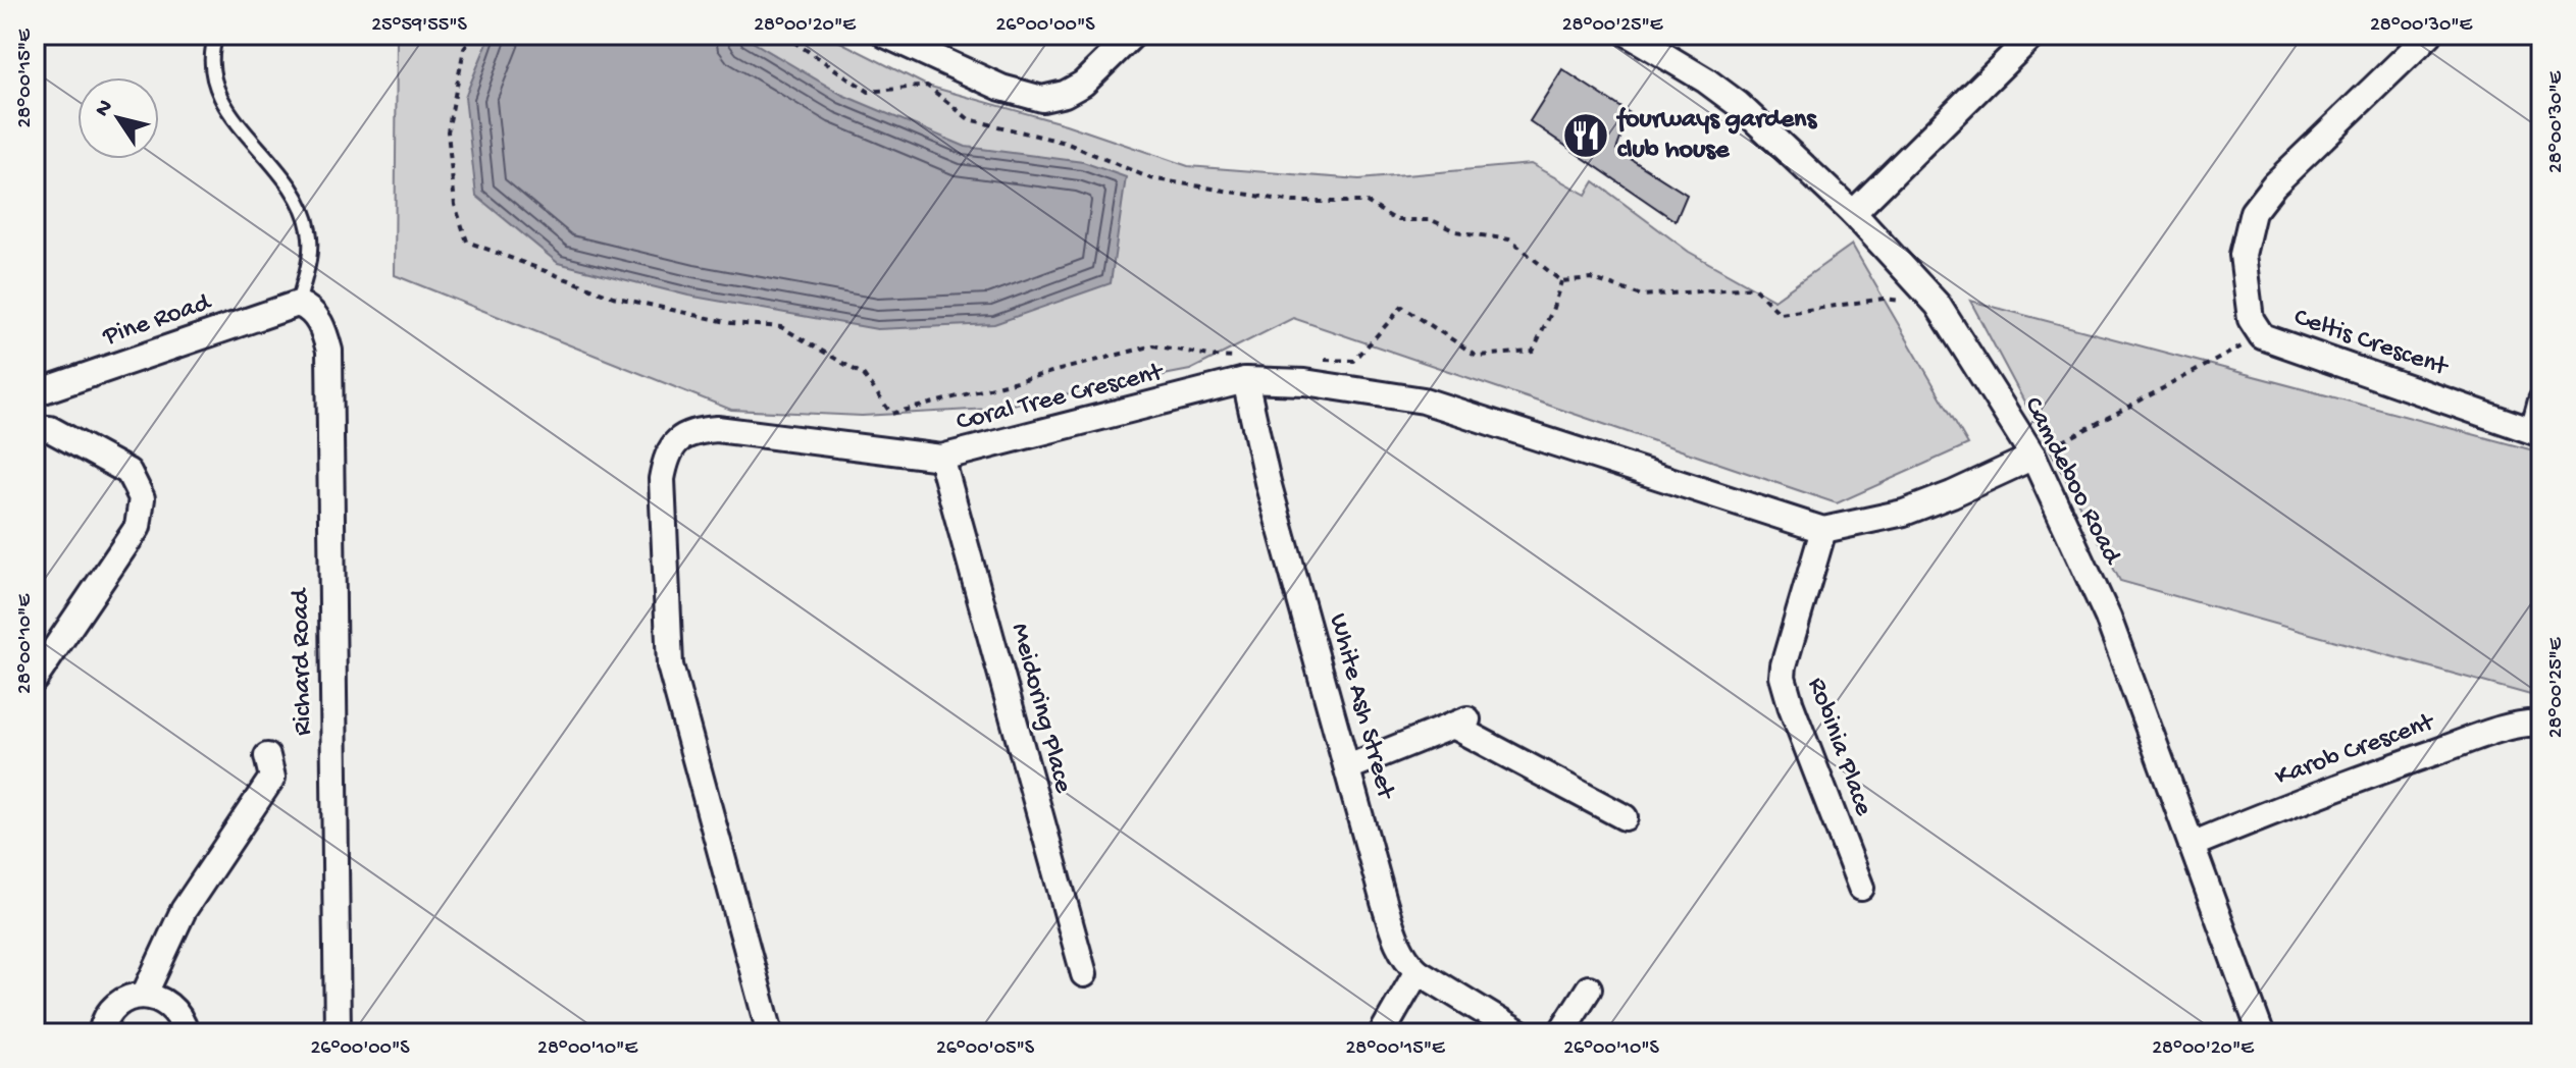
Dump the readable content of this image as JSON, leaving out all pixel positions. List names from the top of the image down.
{
  "streets": {
    "street": [
      "Pine Road",
      "Celtis Crescent",
      "Coral Tree Crescent",
      "Camdeboo Road",
      "Richard Road",
      "White Ash Street",
      "Meidoring Place",
      "Robinia Place",
      "Karob Crescent"
    ]
  },
  "crossings": [
    ["Pine Road", "Richard Road"],
    ["Coral Tree Crescent", "White Ash Street"],
    ["Coral Tree Crescent", "Meidoring Place"],
    ["Coral Tree Crescent", "Robinia Place"],
    ["Camdeboo Road", "Karob Crescent"]
  ],
  "places": {
    "restaurant": ["fourways gardens club house"]
  },
  "north": "top left",
  "coordinates": [
    "25°59'55\"S",
    "28°00'20\"E",
    "26°00'00\"S",
    "28°00'25\"E",
    "28°00'30\"E",
    "28°00'15\"E",
    "28°00'10\"E",
    "26°00'05\"S",
    "26°00'10\"S"
  ]
}
